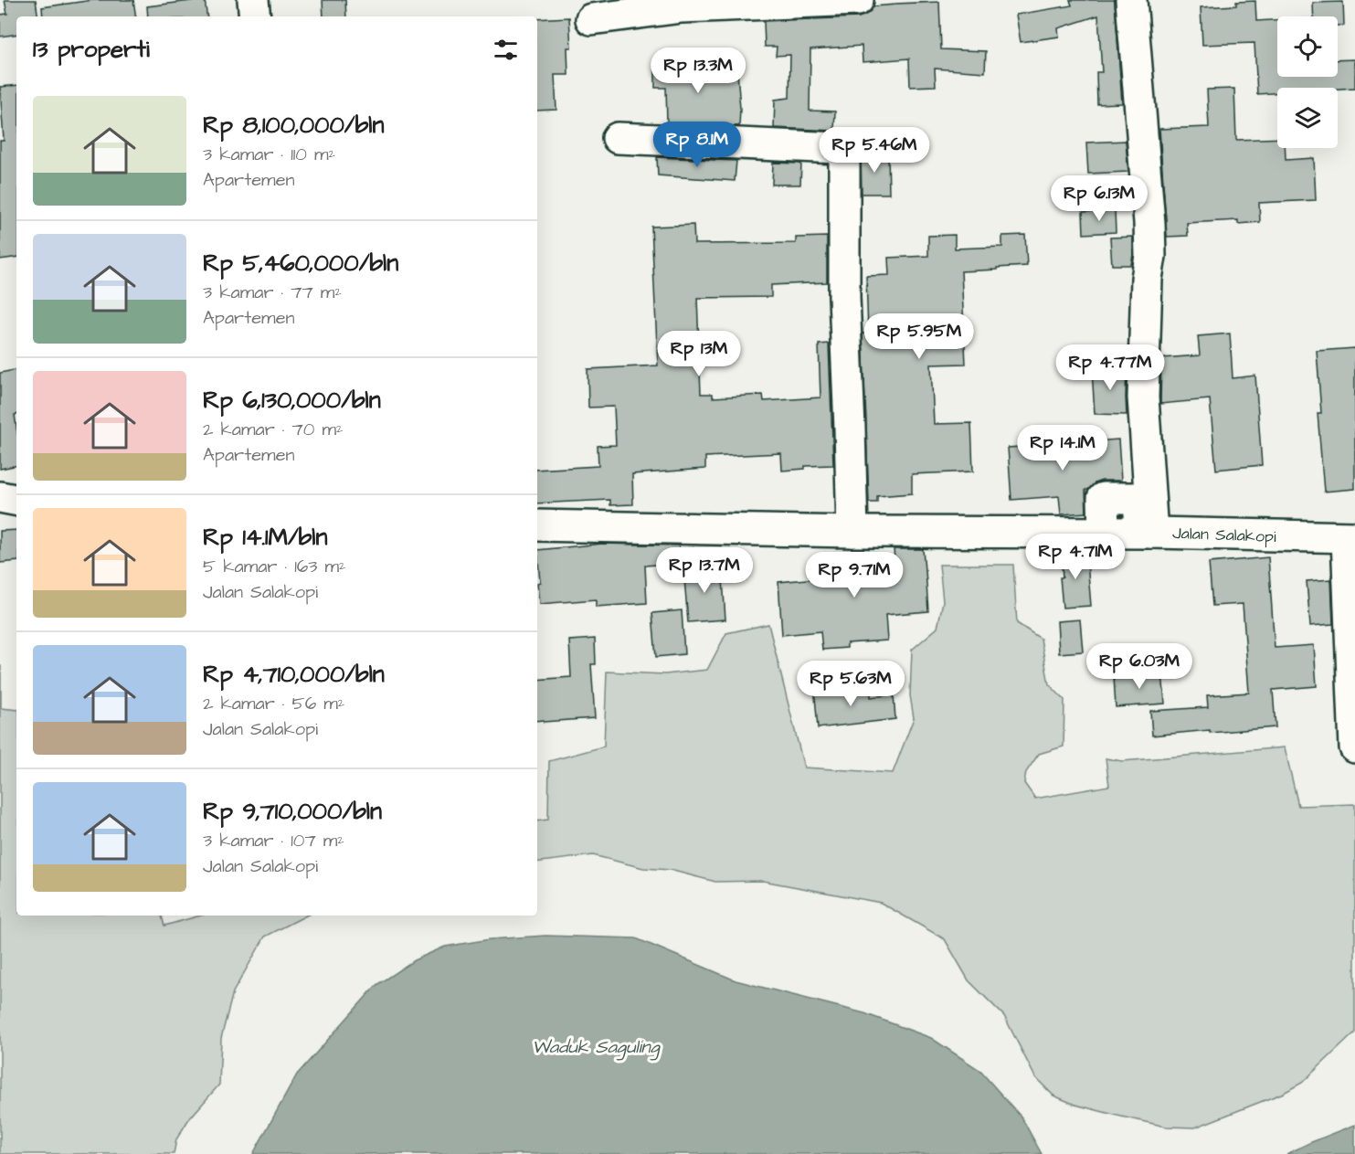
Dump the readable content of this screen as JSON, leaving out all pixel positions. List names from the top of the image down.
{
  "streets": {
    "street": ["Jalan Salakopi"]
  },
  "water": ["Waduk Saguling"],
  "page": {
    "heading": "13 properti",
    "price": [
      "Rp 13.3M",
      "Rp 8.1M",
      "Rp 5.46M",
      "Rp 6.13M",
      "Rp 5.95M",
      "Rp 13M",
      "Rp 4.77M",
      "Rp 14.1M",
      "Rp 4.71M",
      "Rp 13.7M",
      "Rp 9.71M",
      "Rp 6.03M",
      "Rp 5.63M"
    ],
    "list": [
      {
        "name": "Rp 8,100,000/bln",
        "note": "3 kamar · 110 m² · Apartemen"
      },
      {
        "name": "Rp 5,460,000/bln",
        "note": "3 kamar · 77 m² · Apartemen"
      },
      {
        "name": "Rp 6,130,000/bln",
        "note": "2 kamar · 70 m² · Apartemen"
      },
      {
        "name": "Rp 14.1M/bln",
        "note": "5 kamar · 163 m² · Jalan Salakopi"
      },
      {
        "name": "Rp 4,710,000/bln",
        "note": "2 kamar · 56 m² · Jalan Salakopi"
      },
      {
        "name": "Rp 9,710,000/bln",
        "note": "3 kamar · 107 m² · Jalan Salakopi"
      }
    ]
  }
}
